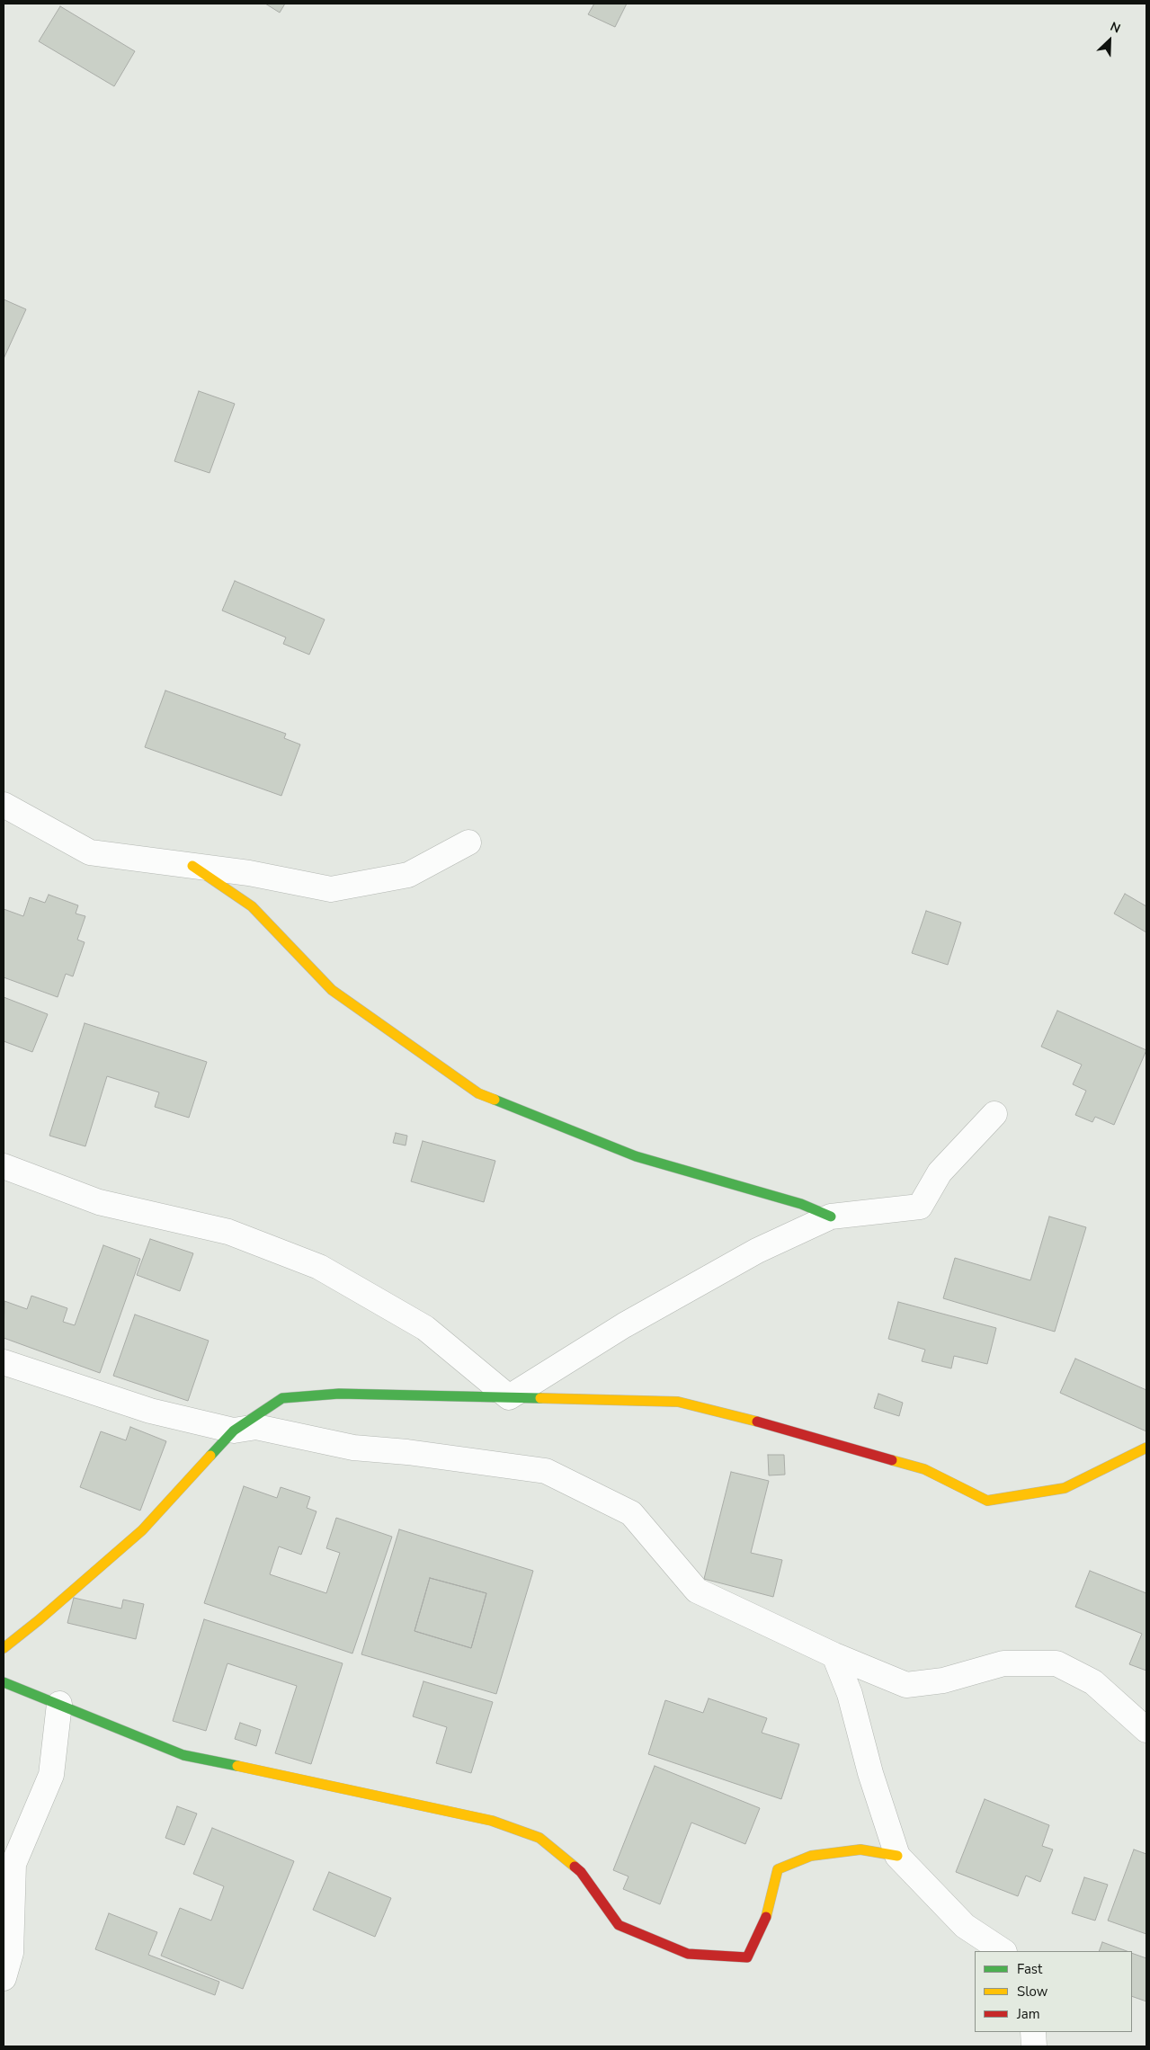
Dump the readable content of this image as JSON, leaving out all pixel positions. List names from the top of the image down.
{
  "legend": ["Fast", "Slow", "Jam"],
  "north": "top right"
}
